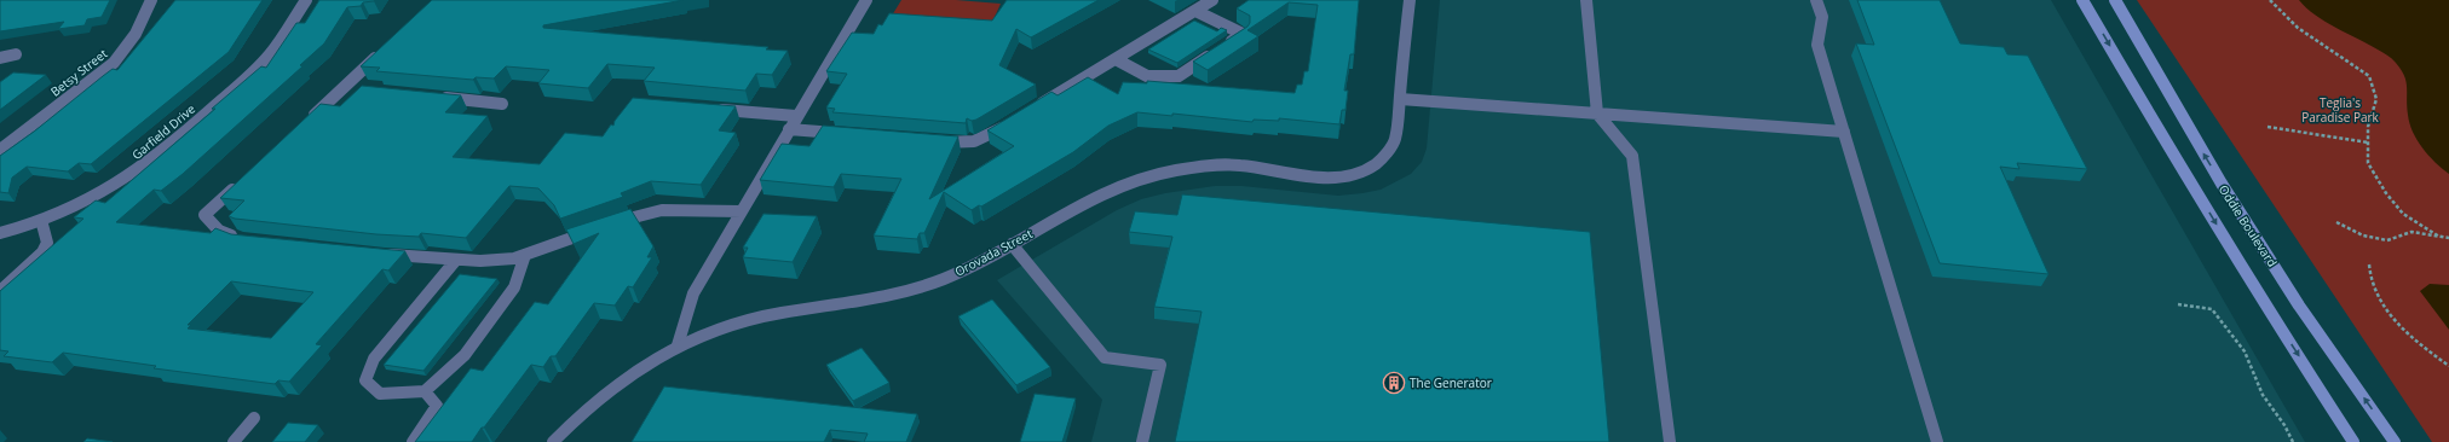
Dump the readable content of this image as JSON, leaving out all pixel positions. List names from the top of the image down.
{
  "streets": {
    "main road": ["Oddie Boulevard"],
    "street": ["Betsy Street", "Garfield Drive", "Orovada Street"]
  },
  "parks": ["Teglia's Paradise Park"],
  "places": {
    "building": ["The Generator"]
  }
}
